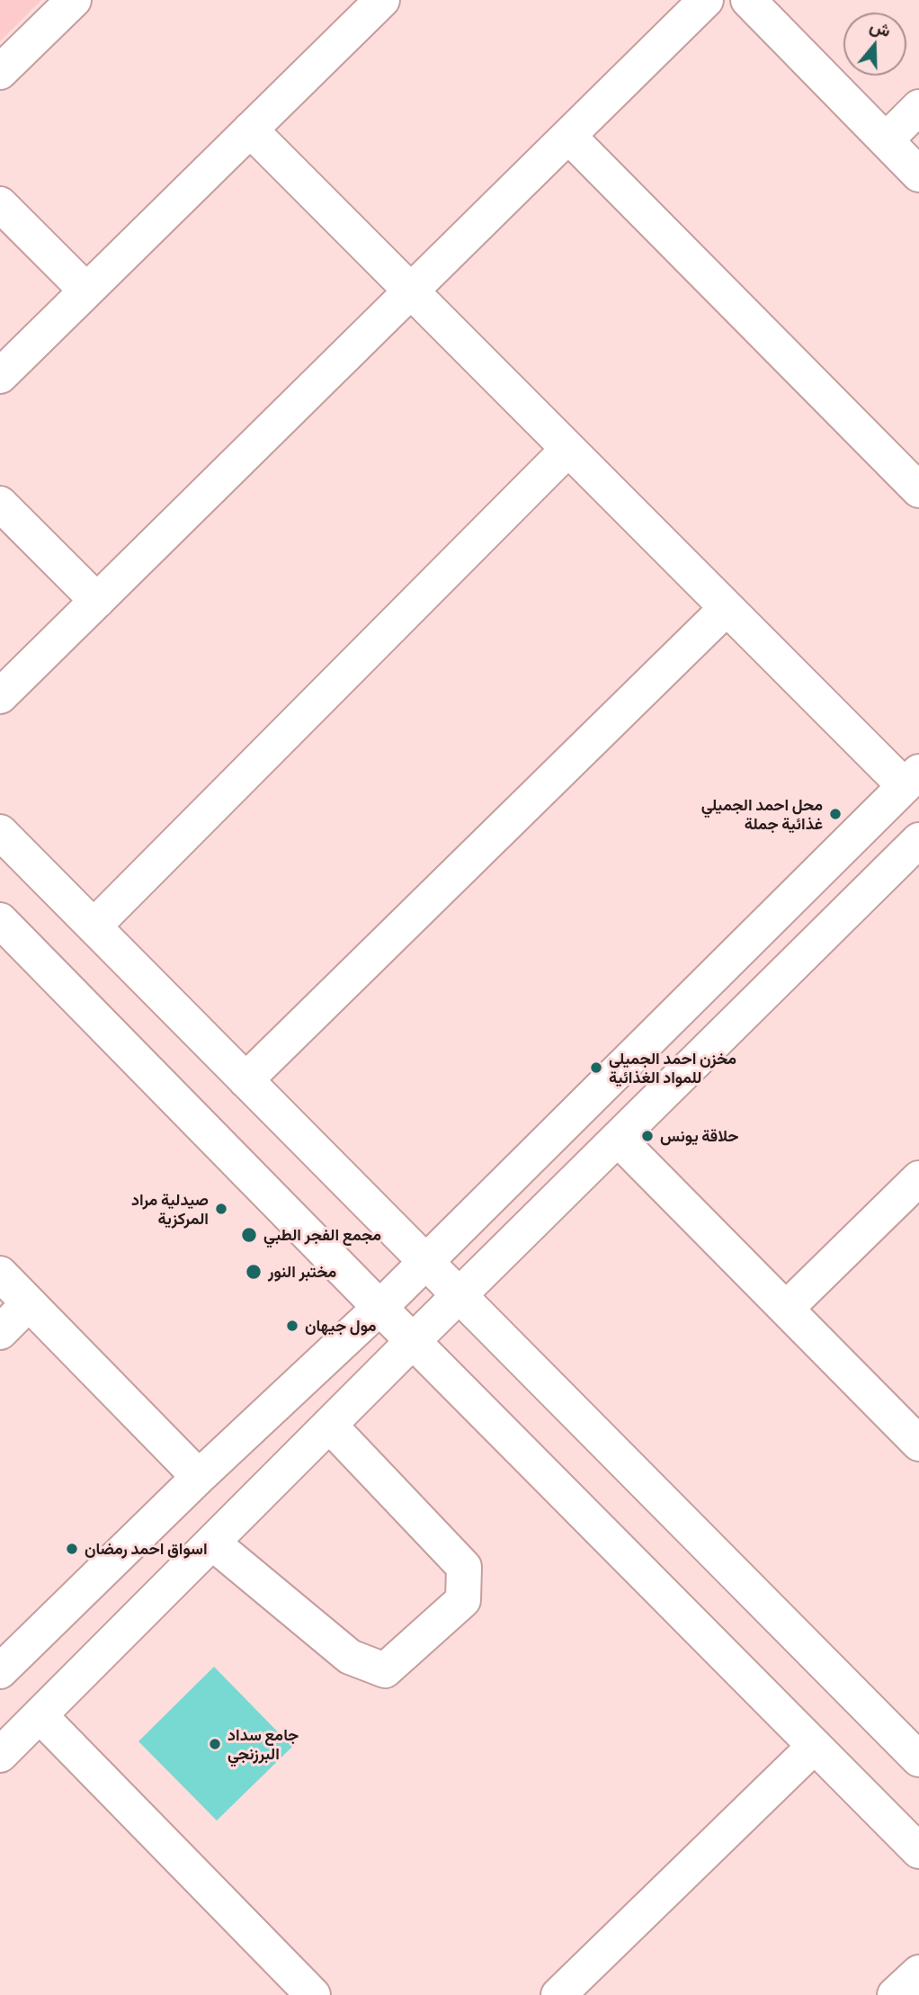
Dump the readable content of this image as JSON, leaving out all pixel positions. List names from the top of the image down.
{
  "places": [
    "محل احمد الجميلي غذائية جملة",
    "مخزن احمد الجميلي للمواد الغذائية",
    "حلاقة يونس",
    "صيدلية مراد المركزية",
    "مجمع الفجر الطبي",
    "مختبر النور",
    "مول جيهان",
    "اسواق احمد رمضان",
    "جامع سداد البرزنجي"
  ],
  "north": "top"
}
